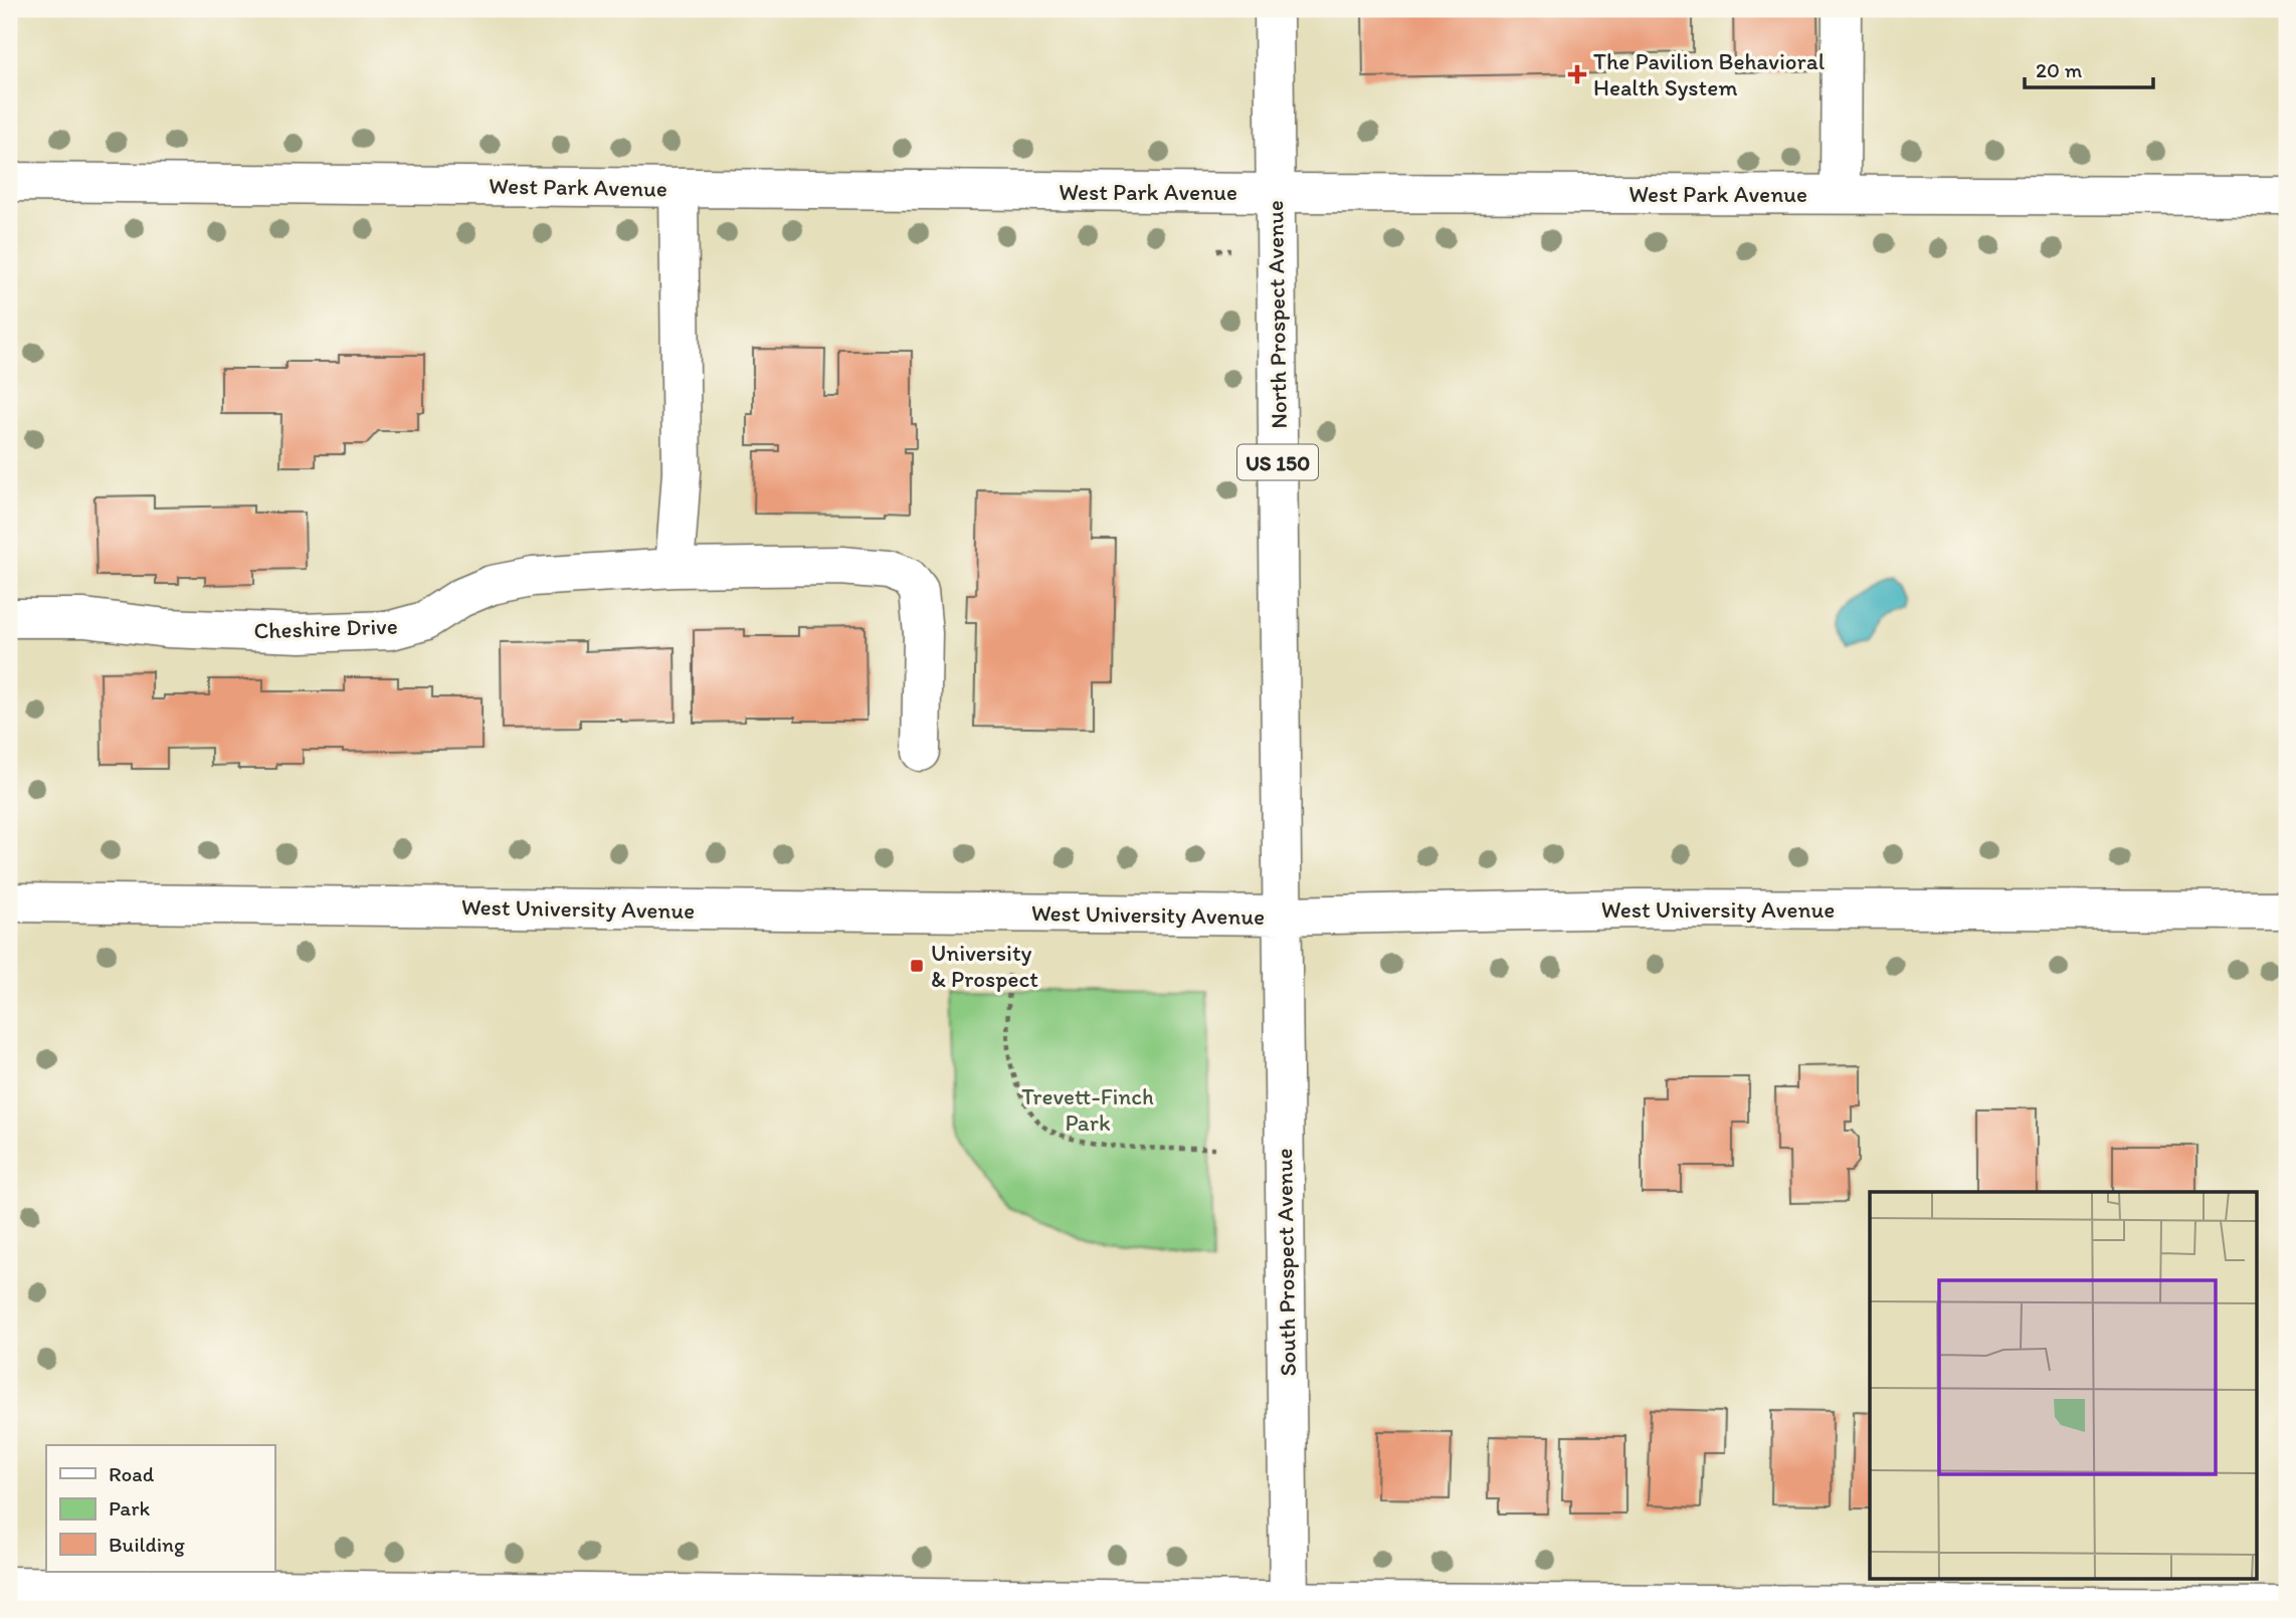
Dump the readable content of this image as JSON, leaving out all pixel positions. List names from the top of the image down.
{
  "streets": {
    "street": [
      "West Park Avenue",
      "North Prospect Avenue",
      "US 150",
      "Cheshire Drive",
      "West University Avenue",
      "South Prospect Avenue"
    ]
  },
  "crossings": [
    ["West Park Avenue", "North Prospect Avenue"],
    ["North Prospect Avenue", "West University Avenue"],
    ["North Prospect Avenue", "South Prospect Avenue"],
    ["West University Avenue", "South Prospect Avenue"]
  ],
  "parks": ["Trevett-Finch Park"],
  "places": {
    "health": ["The Pavilion Behavioral Health System"],
    "transit": ["University & Prospect"]
  },
  "legend": ["Road", "Park", "Building"],
  "scale_bar": "20 m"
}
